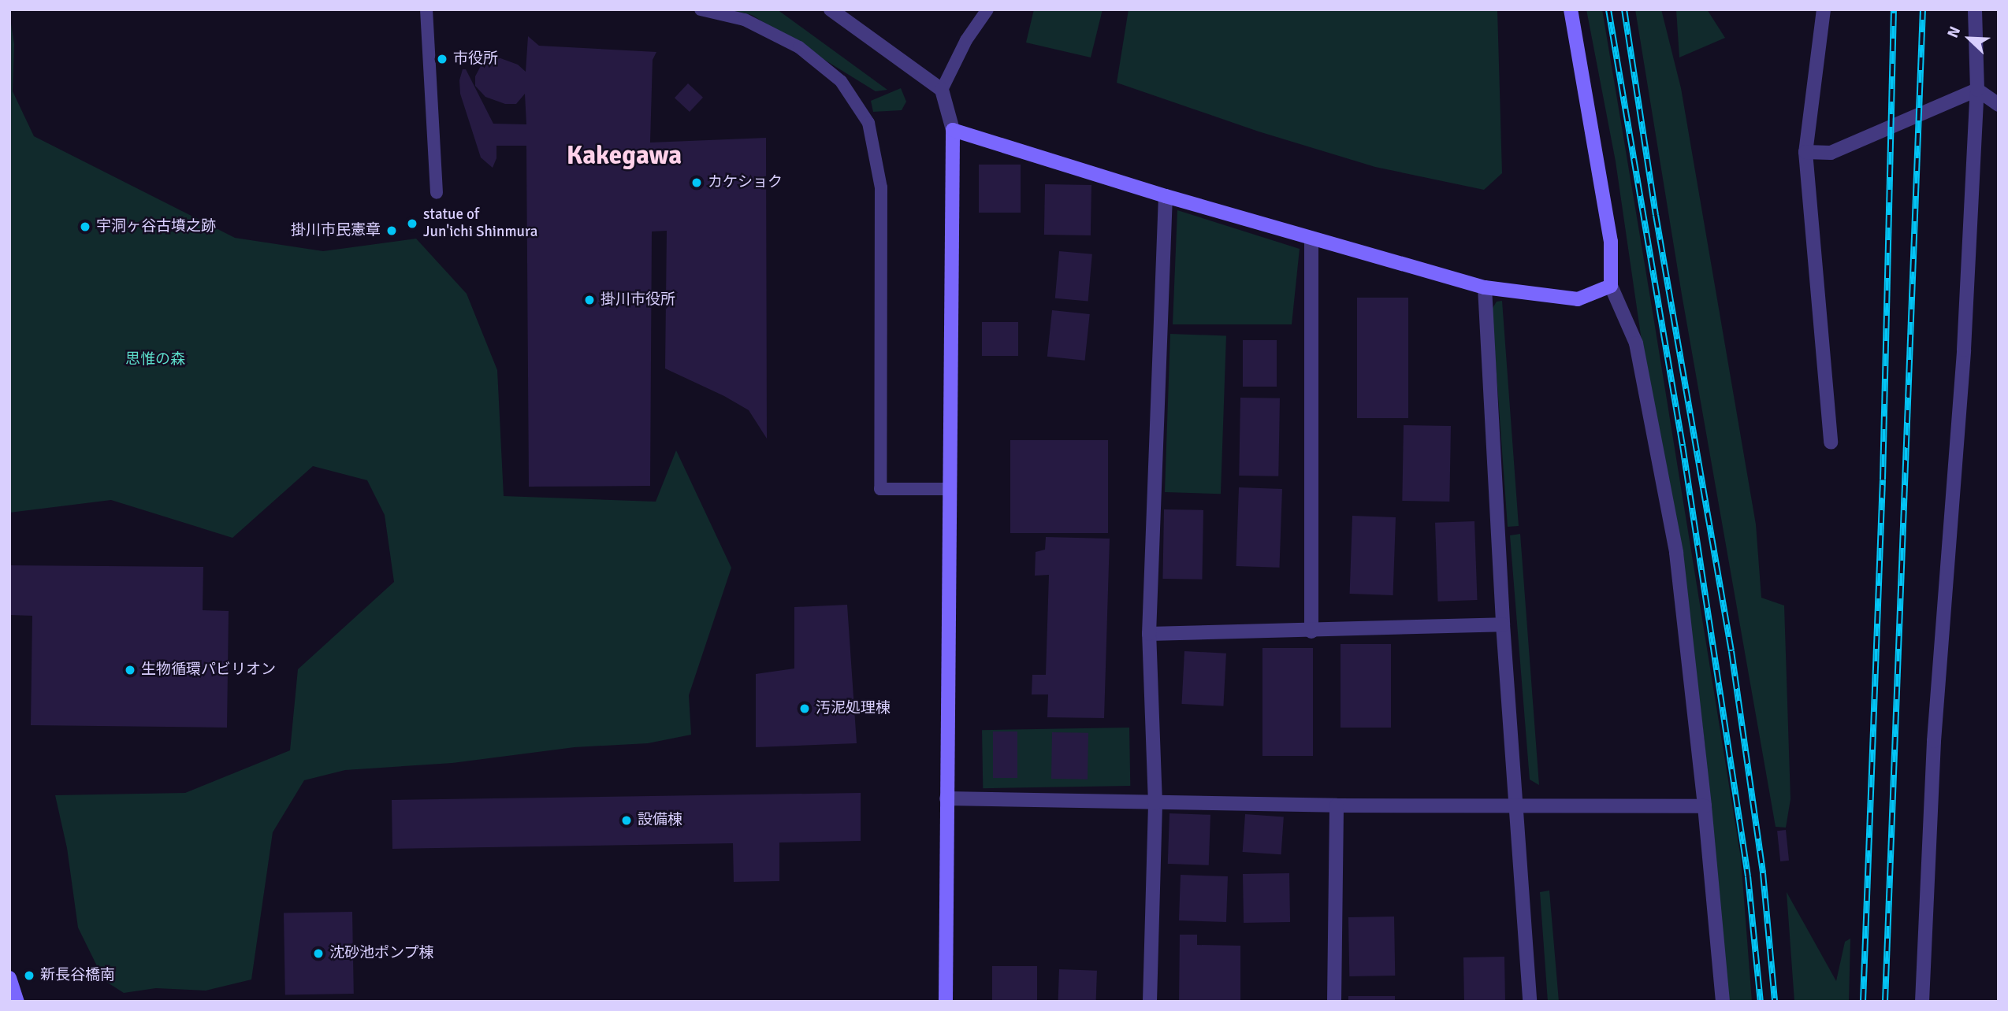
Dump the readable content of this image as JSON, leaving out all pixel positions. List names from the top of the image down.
{
  "districts": ["Kakegawa"],
  "parks": ["思惟の森"],
  "places": [
    "市役所",
    "カケショク",
    "statue of Jun'ichi Shinmura",
    "宇洞ヶ谷古墳之跡",
    "掛川市民憲章",
    "掛川市役所",
    "生物循環パビリオン",
    "汚泥処理棟",
    "設備棟",
    "沈砂池ポンプ棟",
    "新長谷橋南"
  ],
  "north": "top left"
}
